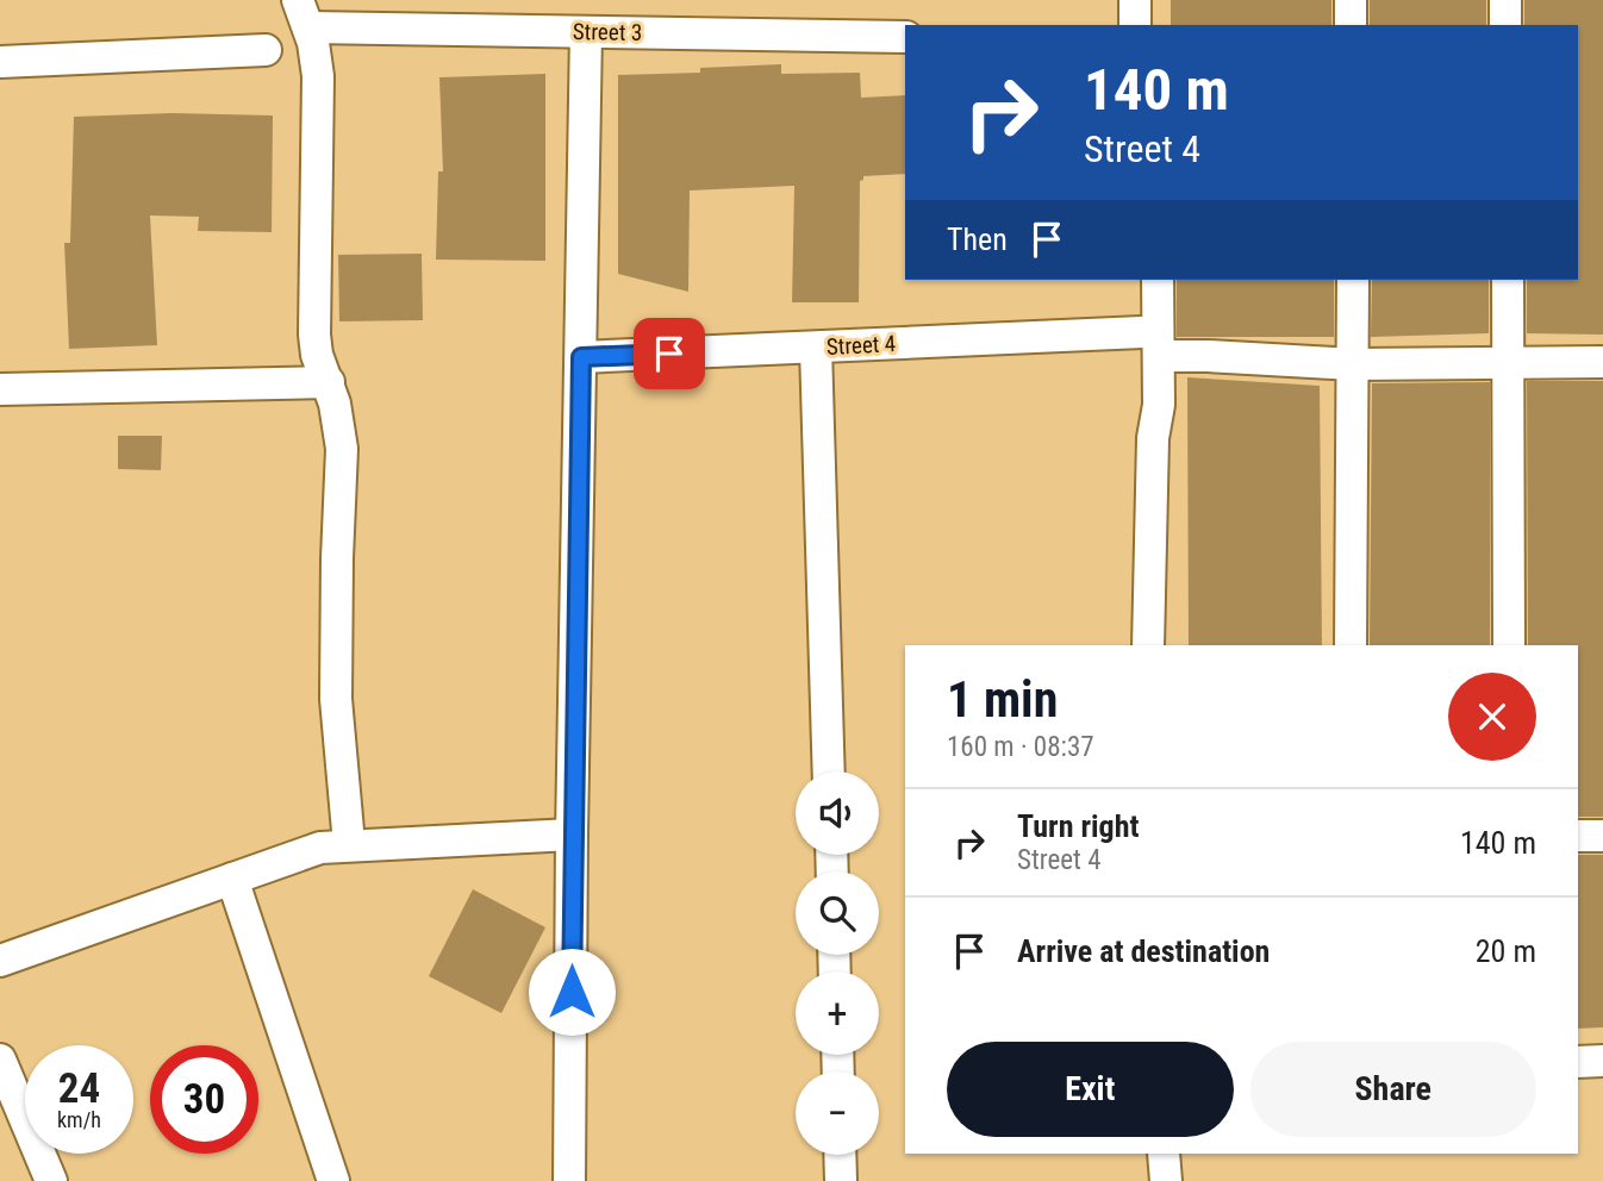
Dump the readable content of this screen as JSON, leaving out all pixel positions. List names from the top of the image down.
{
  "streets": {
    "street": ["Street 3", "Street 4"]
  },
  "page": {
    "turn": ["140 m", "Street 4"],
    "then": "Then",
    "heading": ["1 min", "160 m · 08:37"],
    "map_buttons": ["+", "−"],
    "list": [
      {
        "name": "Turn right",
        "note": "Street 4",
        "value": "140 m"
      },
      {
        "name": "Arrive at destination",
        "value": "20 m"
      }
    ],
    "buttons": ["Exit", "Share"],
    "speed": "24 km/h",
    "limit": "30"
  }
}
